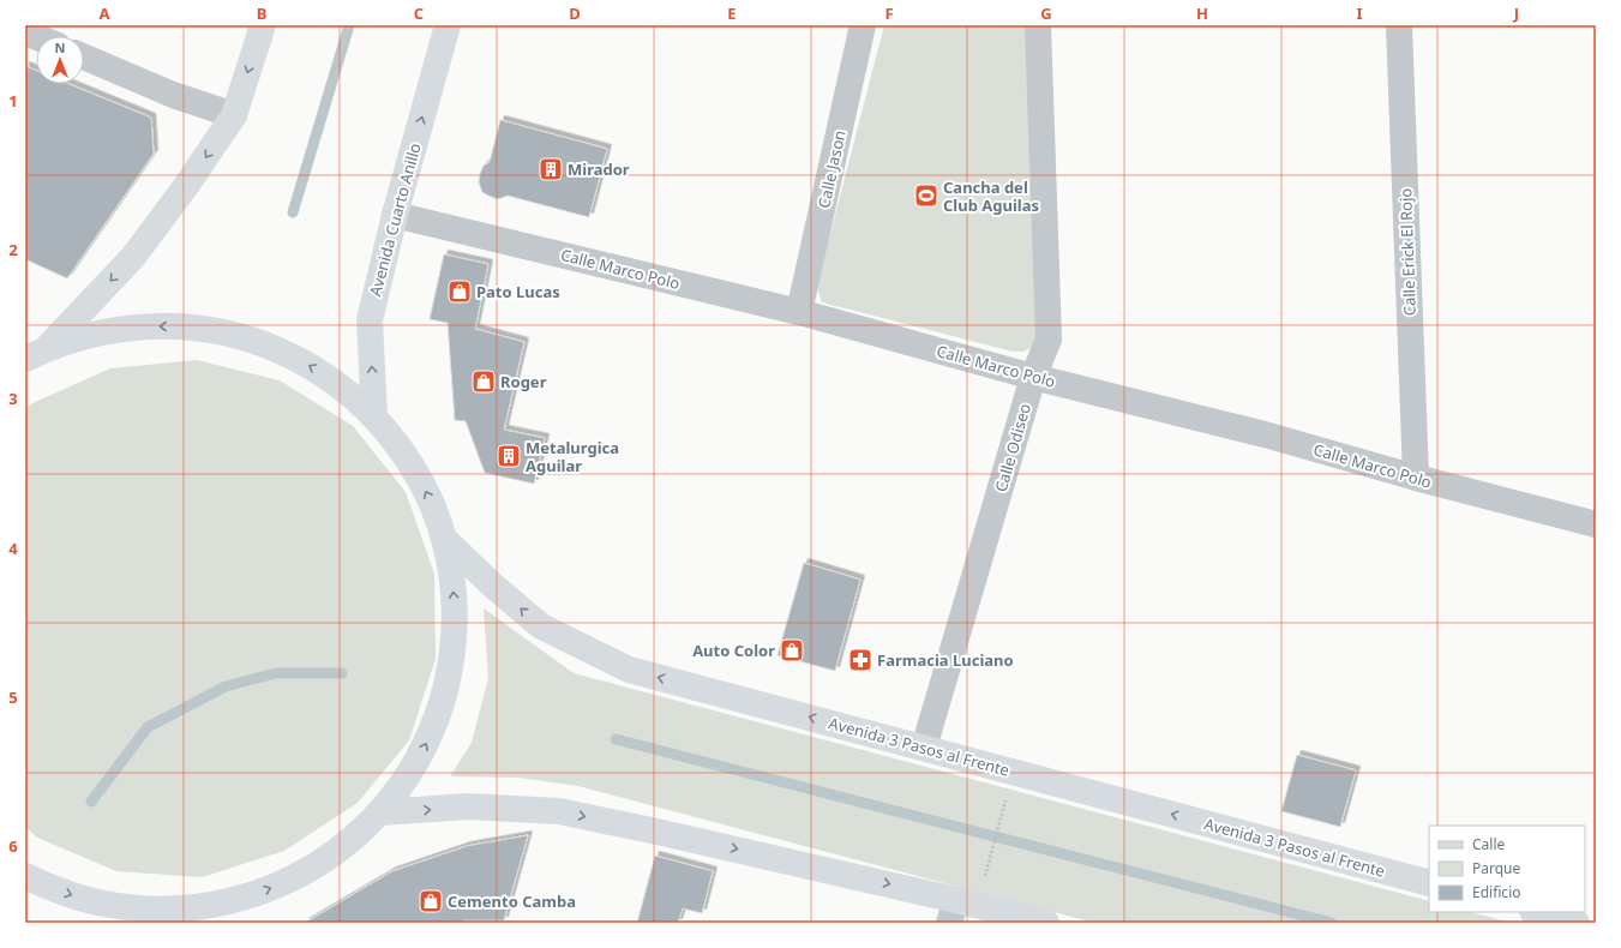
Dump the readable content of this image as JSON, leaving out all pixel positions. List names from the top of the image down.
{
  "streets": {
    "main road": ["Avenida Cuarto Anillo", "Avenida 3 Pasos al Frente"],
    "street": [
      "Calle Jason",
      "Calle Erick El Rojo",
      "Calle Marco Polo",
      "Calle Odiseo"
    ]
  },
  "crossings": [
    ["Calle Jason", "Calle Marco Polo"],
    ["Avenida Cuarto Anillo", "Calle Marco Polo"],
    ["Calle Erick El Rojo", "Calle Marco Polo"],
    ["Calle Marco Polo", "Calle Odiseo"],
    ["Calle Odiseo", "Avenida 3 Pasos al Frente"]
  ],
  "one_way": ["Avenida Cuarto Anillo"],
  "places": {
    "building": ["Mirador", "Metalurgica Aguilar"],
    "sports": ["Cancha del Club Aguilas"],
    "shop": [
      "Pato Lucas",
      "Roger",
      "Auto Color",
      "Cemento Camba"
    ],
    "pharmacy": ["Farmacia Luciano"]
  },
  "legend": ["Calle", "Parque", "Edificio"],
  "north": "top",
  "grid": {
    "columns": [
      "A",
      "B",
      "C",
      "D",
      "E",
      "F",
      "G",
      "H",
      "I",
      "J"
    ],
    "rows": [
      "1",
      "2",
      "3",
      "4",
      "5",
      "6"
    ]
  }
}
